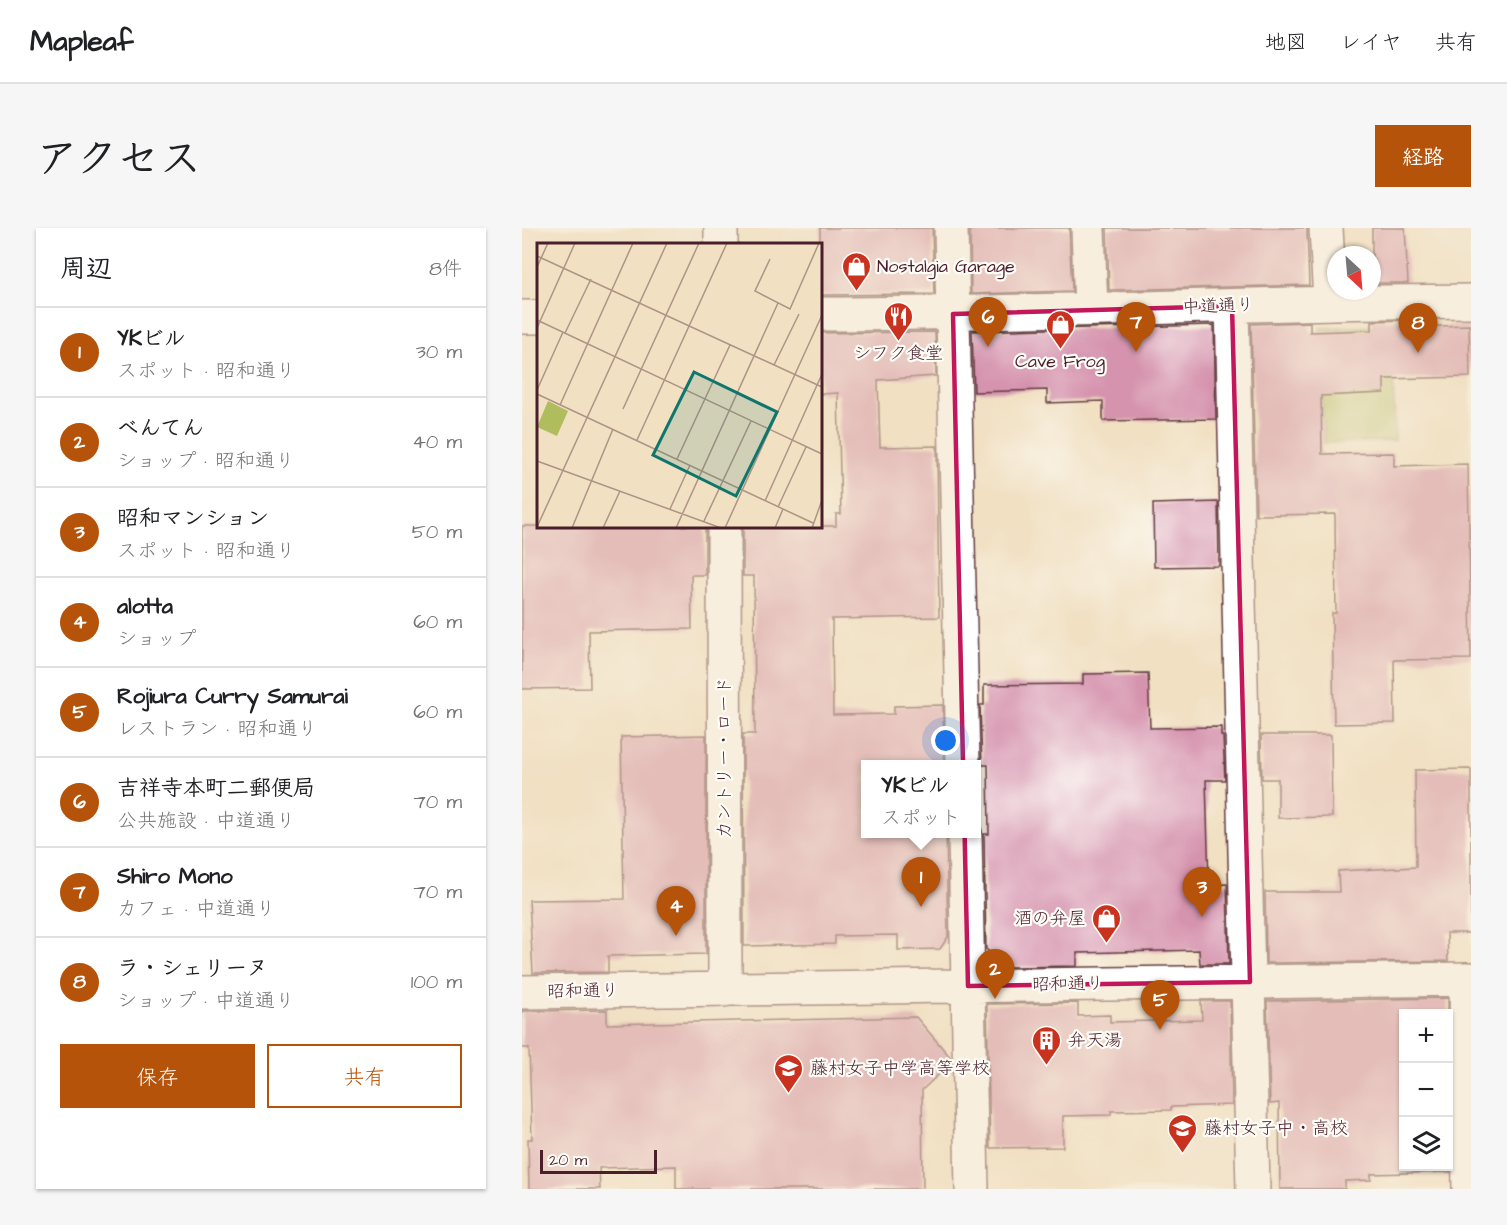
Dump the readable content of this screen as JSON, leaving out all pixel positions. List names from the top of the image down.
{
  "streets": {
    "street": ["中道通り", "カントリー・ロード", "昭和通り"]
  },
  "crossings": [
    ["カントリー・ロード", "昭和通り"]
  ],
  "places": {
    "shop": ["Nostalgia Garage", "Cave Frog", "酒の弁屋"],
    "restaurant": ["シフク食堂"],
    "building": ["弁天湯"],
    "school or university": ["藤村女子中学高等学校", "藤村女子中・高校"]
  },
  "scale_bar": "20 m",
  "north": "bottom right",
  "page": {
    "header": "Mapleaf",
    "nav": ["地図", "レイヤ", "共有"],
    "title": "アクセス",
    "buttons": [
      "経路",
      ["保存", "共有"]
    ],
    "heading": ["周辺", "8件"],
    "pins": [
      "6",
      "7",
      "8",
      "1",
      "3",
      "4",
      "2",
      "5"
    ],
    "list": [
      {
        "mark": "1",
        "name": "YKビル",
        "note": "スポット · 昭和通り",
        "value": "30 m"
      },
      {
        "mark": "2",
        "name": "べんてん",
        "note": "ショップ · 昭和通り",
        "value": "40 m"
      },
      {
        "mark": "3",
        "name": "昭和マンション",
        "note": "スポット · 昭和通り",
        "value": "50 m"
      },
      {
        "mark": "4",
        "name": "alotta",
        "note": "ショップ",
        "value": "60 m"
      },
      {
        "mark": "5",
        "name": "Rojiura Curry Samurai",
        "note": "レストラン · 昭和通り",
        "value": "60 m"
      },
      {
        "mark": "6",
        "name": "吉祥寺本町二郵便局",
        "note": "公共施設 · 中道通り",
        "value": "70 m"
      },
      {
        "mark": "7",
        "name": "Shiro Mono",
        "note": "カフェ · 中道通り",
        "value": "70 m"
      },
      {
        "mark": "8",
        "name": "ラ・シェリーヌ",
        "note": "ショップ · 中道通り",
        "value": "100 m"
      }
    ],
    "popup": ["YKビル", "スポット"],
    "map_buttons": ["+", "−"],
    "scale": "20 m"
  }
}
